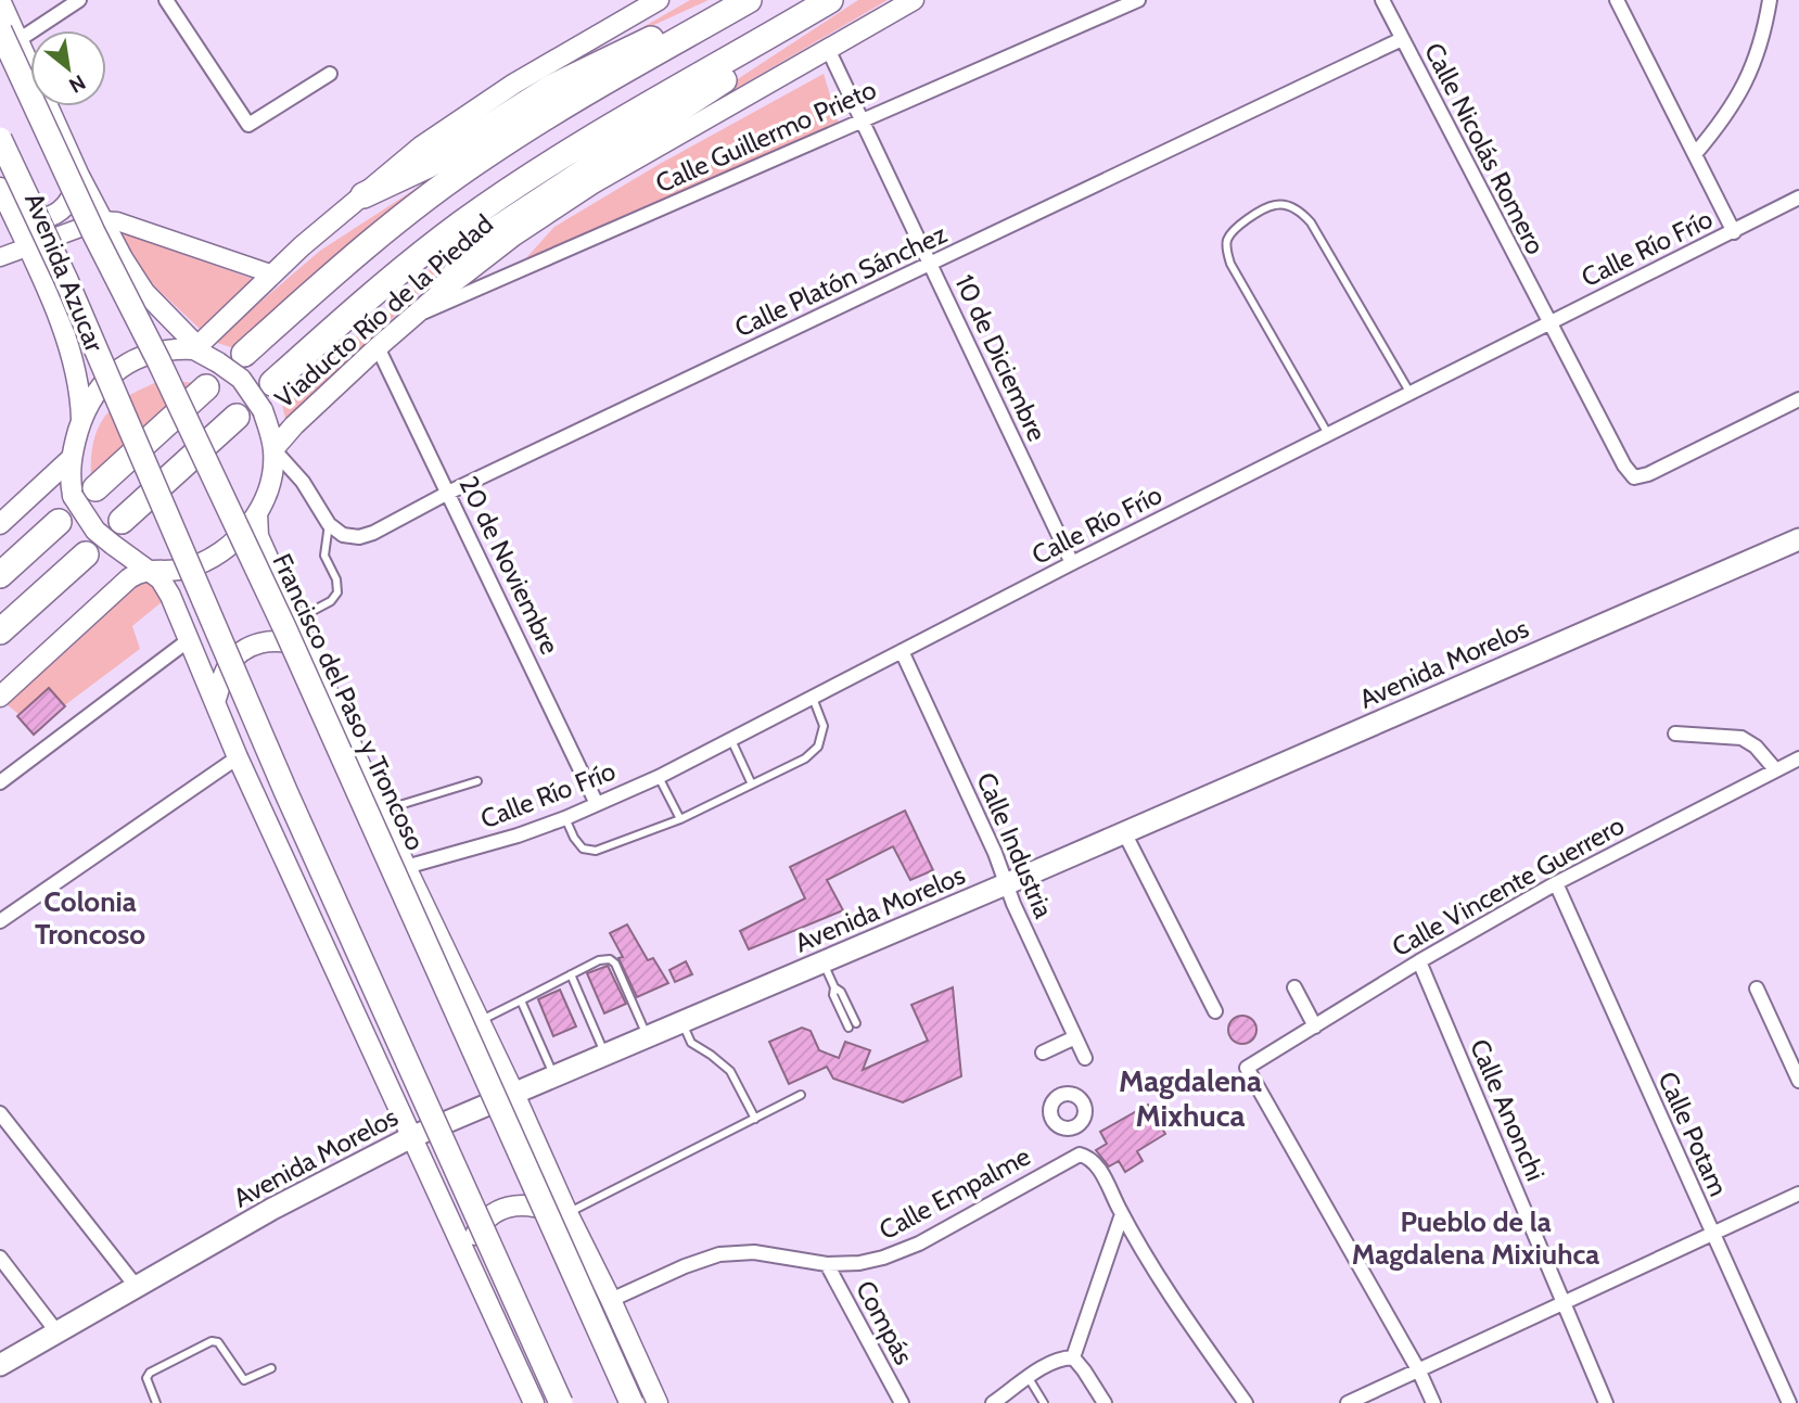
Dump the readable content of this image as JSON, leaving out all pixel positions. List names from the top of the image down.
{
  "streets": {
    "highway": ["Viaducto Río de la Piedad", "Francisco del Paso y Troncoso"],
    "main road": ["Avenida Azucar", "Avenida Morelos"],
    "street": [
      "Calle Guillermo Prieto",
      "Calle Nicolás Romero",
      "Calle Río Frío",
      "Calle Platón Sánchez",
      "10 de Diciembre",
      "20 de Noviembre",
      "Calle Industria",
      "Calle Vincente Guerrero",
      "Calle Anonchi",
      "Calle Potam",
      "Calle Empalme",
      "Compás"
    ]
  },
  "crossings": [
    ["Calle Guillermo Prieto", "Viaducto Río de la Piedad"],
    ["Calle Guillermo Prieto", "10 de Diciembre"],
    ["Calle Nicolás Romero", "Calle Río Frío"],
    ["Calle Nicolás Romero", "Calle Platón Sánchez"],
    ["Calle Río Frío", "10 de Diciembre"],
    ["Calle Río Frío", "20 de Noviembre"],
    ["Calle Río Frío", "Francisco del Paso y Troncoso"],
    ["Calle Río Frío", "Calle Industria"],
    ["Avenida Azucar", "Viaducto Río de la Piedad"],
    ["Avenida Azucar", "Francisco del Paso y Troncoso"],
    ["Calle Platón Sánchez", "10 de Diciembre"],
    ["Calle Platón Sánchez", "20 de Noviembre"],
    ["Viaducto Río de la Piedad", "10 de Diciembre"],
    ["Viaducto Río de la Piedad", "20 de Noviembre"],
    ["Viaducto Río de la Piedad", "Francisco del Paso y Troncoso"],
    ["Avenida Morelos", "Francisco del Paso y Troncoso"],
    ["Avenida Morelos", "Calle Industria"],
    ["Francisco del Paso y Troncoso", "Calle Empalme"],
    ["Calle Vincente Guerrero", "Calle Anonchi"],
    ["Calle Vincente Guerrero", "Calle Potam"],
    ["Calle Empalme", "Compás"]
  ],
  "districts": ["Colonia Troncoso", "Magdalena Mixhuca", "Pueblo de la Magdalena Mixiuhca"],
  "north": "bottom right"
}
